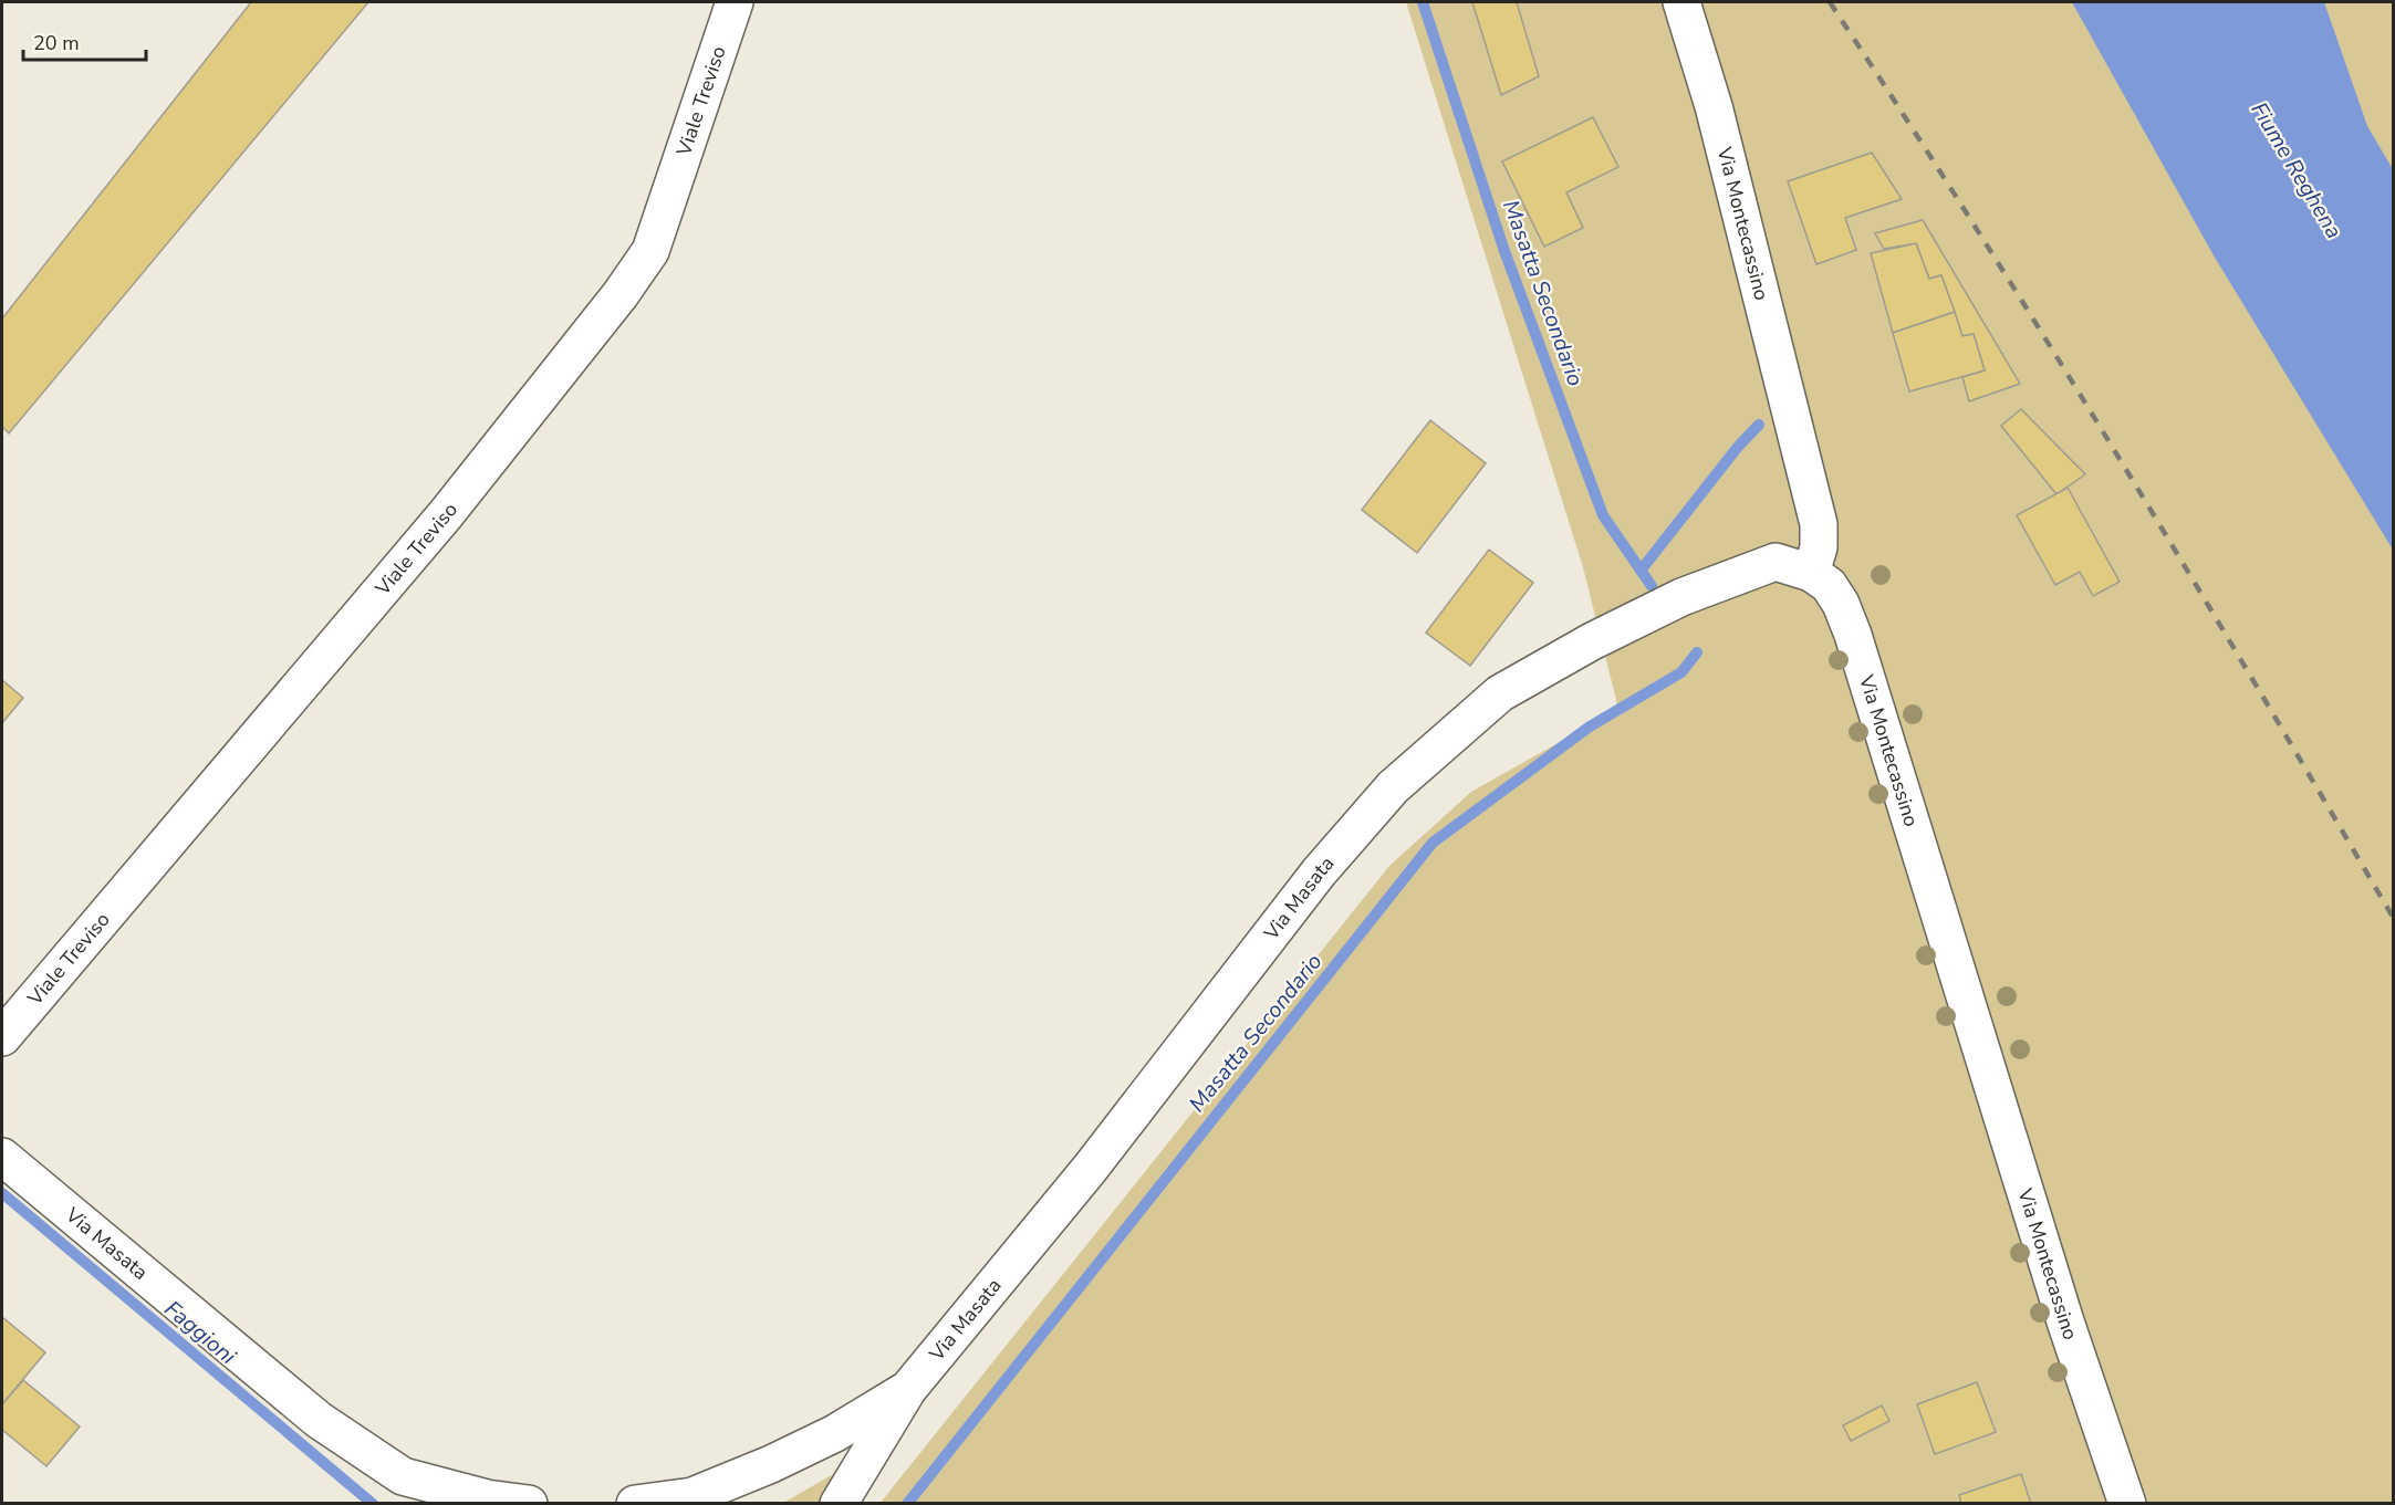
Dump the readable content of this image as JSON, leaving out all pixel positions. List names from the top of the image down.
{
  "streets": {
    "street": ["Viale Treviso", "Via Montecassino", "Via Masata"]
  },
  "crossings": [
    ["Via Montecassino", "Via Masata"]
  ],
  "water": ["Fiume Reghena", "Masatta Secondario", "Faggioni"],
  "scale_bar": "20 m"
}
